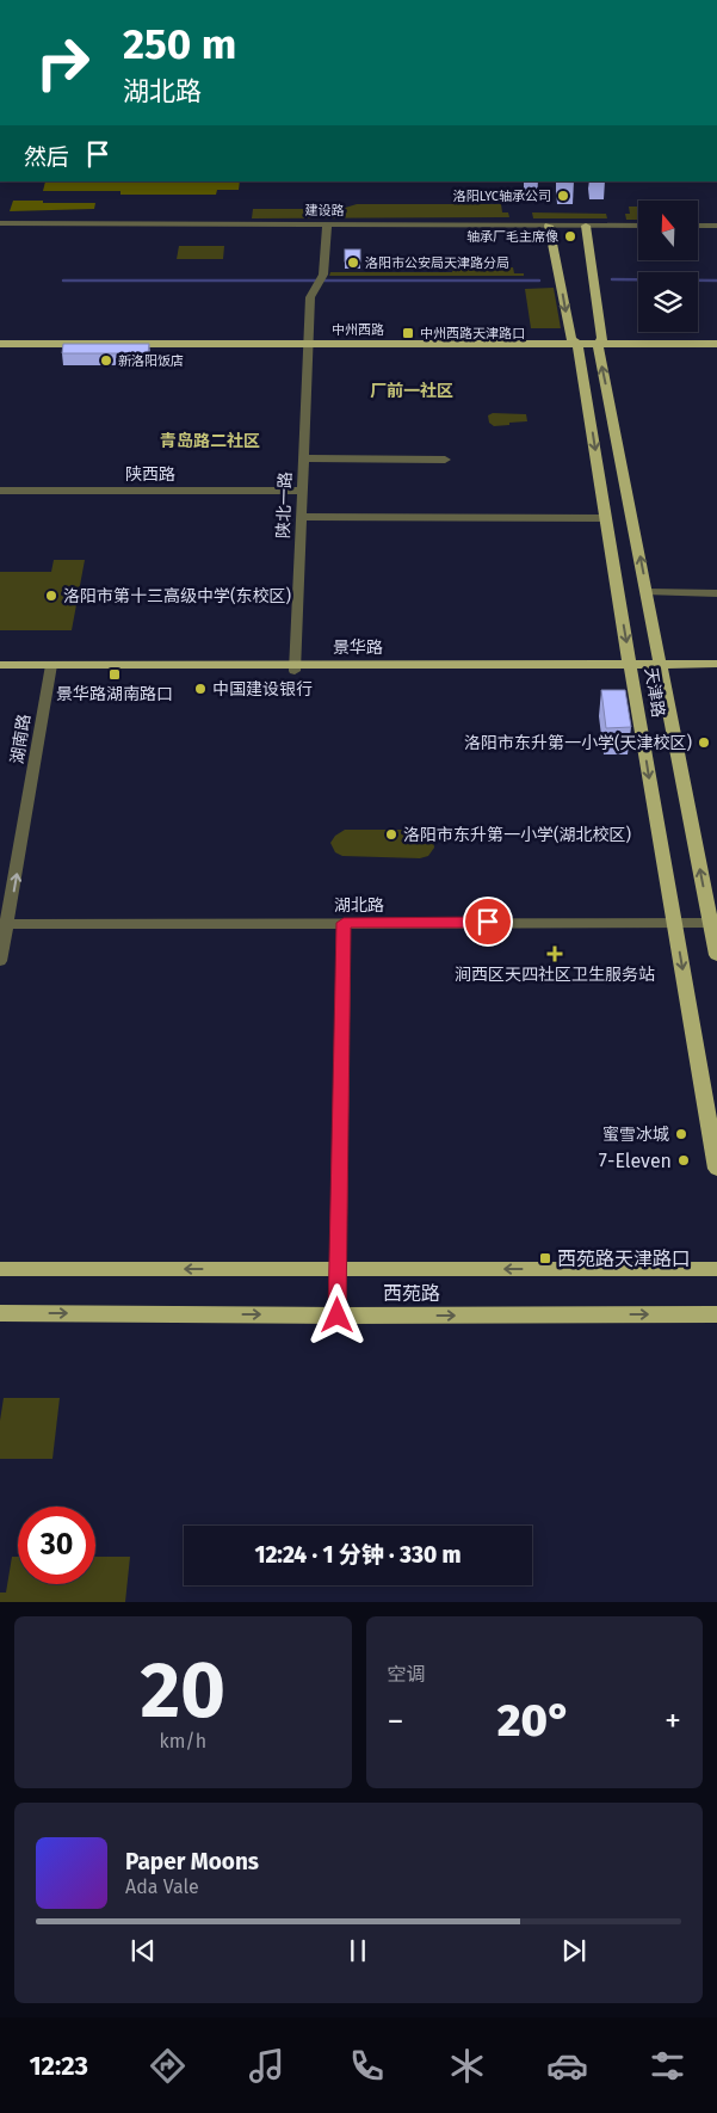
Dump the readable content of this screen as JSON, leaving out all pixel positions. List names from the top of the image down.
{
  "streets": {
    "main road": [
      "中州西路",
      "景华路",
      "天津路",
      "西苑路"
    ],
    "street": [
      "建设路",
      "陕西路",
      "陕北一路",
      "湖南路",
      "湖北路"
    ]
  },
  "crossings": [
    ["建设路", "陕北一路"],
    ["建设路", "天津路"],
    ["中州西路", "陕北一路"],
    ["中州西路", "天津路"],
    ["陕西路", "陕北一路"],
    ["陕北一路", "景华路"],
    ["景华路", "天津路"],
    ["景华路", "湖南路"],
    ["天津路", "湖北路"],
    ["湖南路", "湖北路"]
  ],
  "one_way": ["湖南路"],
  "districts": ["厂前一社区", "青岛路二社区"],
  "places": {
    "other": [
      "洛阳LYC轴承公司",
      "轴承厂毛主席像",
      "洛阳市公安局天津路分局",
      "新洛阳饭店",
      "洛阳市第十三高级中学(东校区)",
      "中国建设银行",
      "洛阳市东升第一小学(天津校区)",
      "洛阳市东升第一小学(湖北校区)",
      "蜜雪冰城",
      "7-Eleven"
    ],
    "transit": ["中州西路天津路口", "景华路湖南路口", "西苑路天津路口"],
    "health": ["涧西区天四社区卫生服务站"]
  },
  "north": "top",
  "page": {
    "turn": ["250 m", "湖北路"],
    "then": "然后",
    "limit": "30",
    "trip": "12:24 · 1 分钟 · 330 m",
    "tile": [
      ["20", "km/h"],
      "空调"
    ],
    "heat": ["−", "20°", "+"],
    "song": ["Paper Moons", "Ada Vale"],
    "tabs": "12:23"
  }
}
